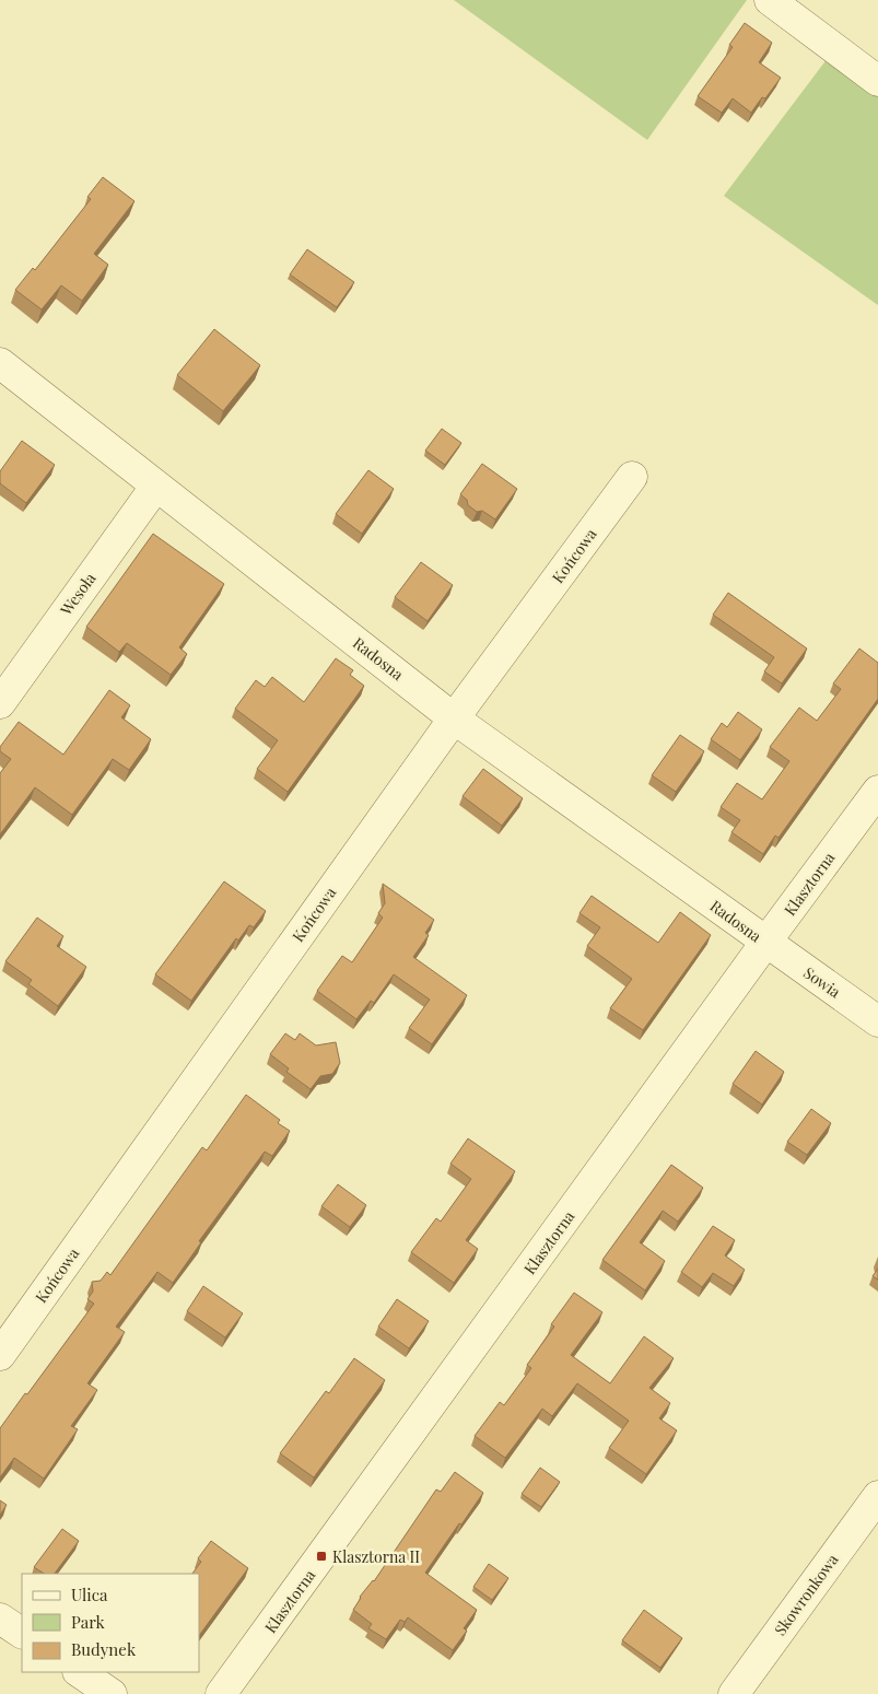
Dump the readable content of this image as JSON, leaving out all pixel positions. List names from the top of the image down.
{
  "streets": {
    "street": [
      "Końcowa",
      "Wesoła",
      "Radosna",
      "Klasztorna",
      "Sowia",
      "Skowronkowa"
    ]
  },
  "crossings": [
    ["Końcowa", "Radosna"],
    ["Wesoła", "Radosna"],
    ["Radosna", "Klasztorna"],
    ["Radosna", "Sowia"],
    ["Klasztorna", "Sowia"]
  ],
  "places": {
    "transit": ["Klasztorna II"]
  },
  "legend": ["Ulica", "Park", "Budynek"]
}
